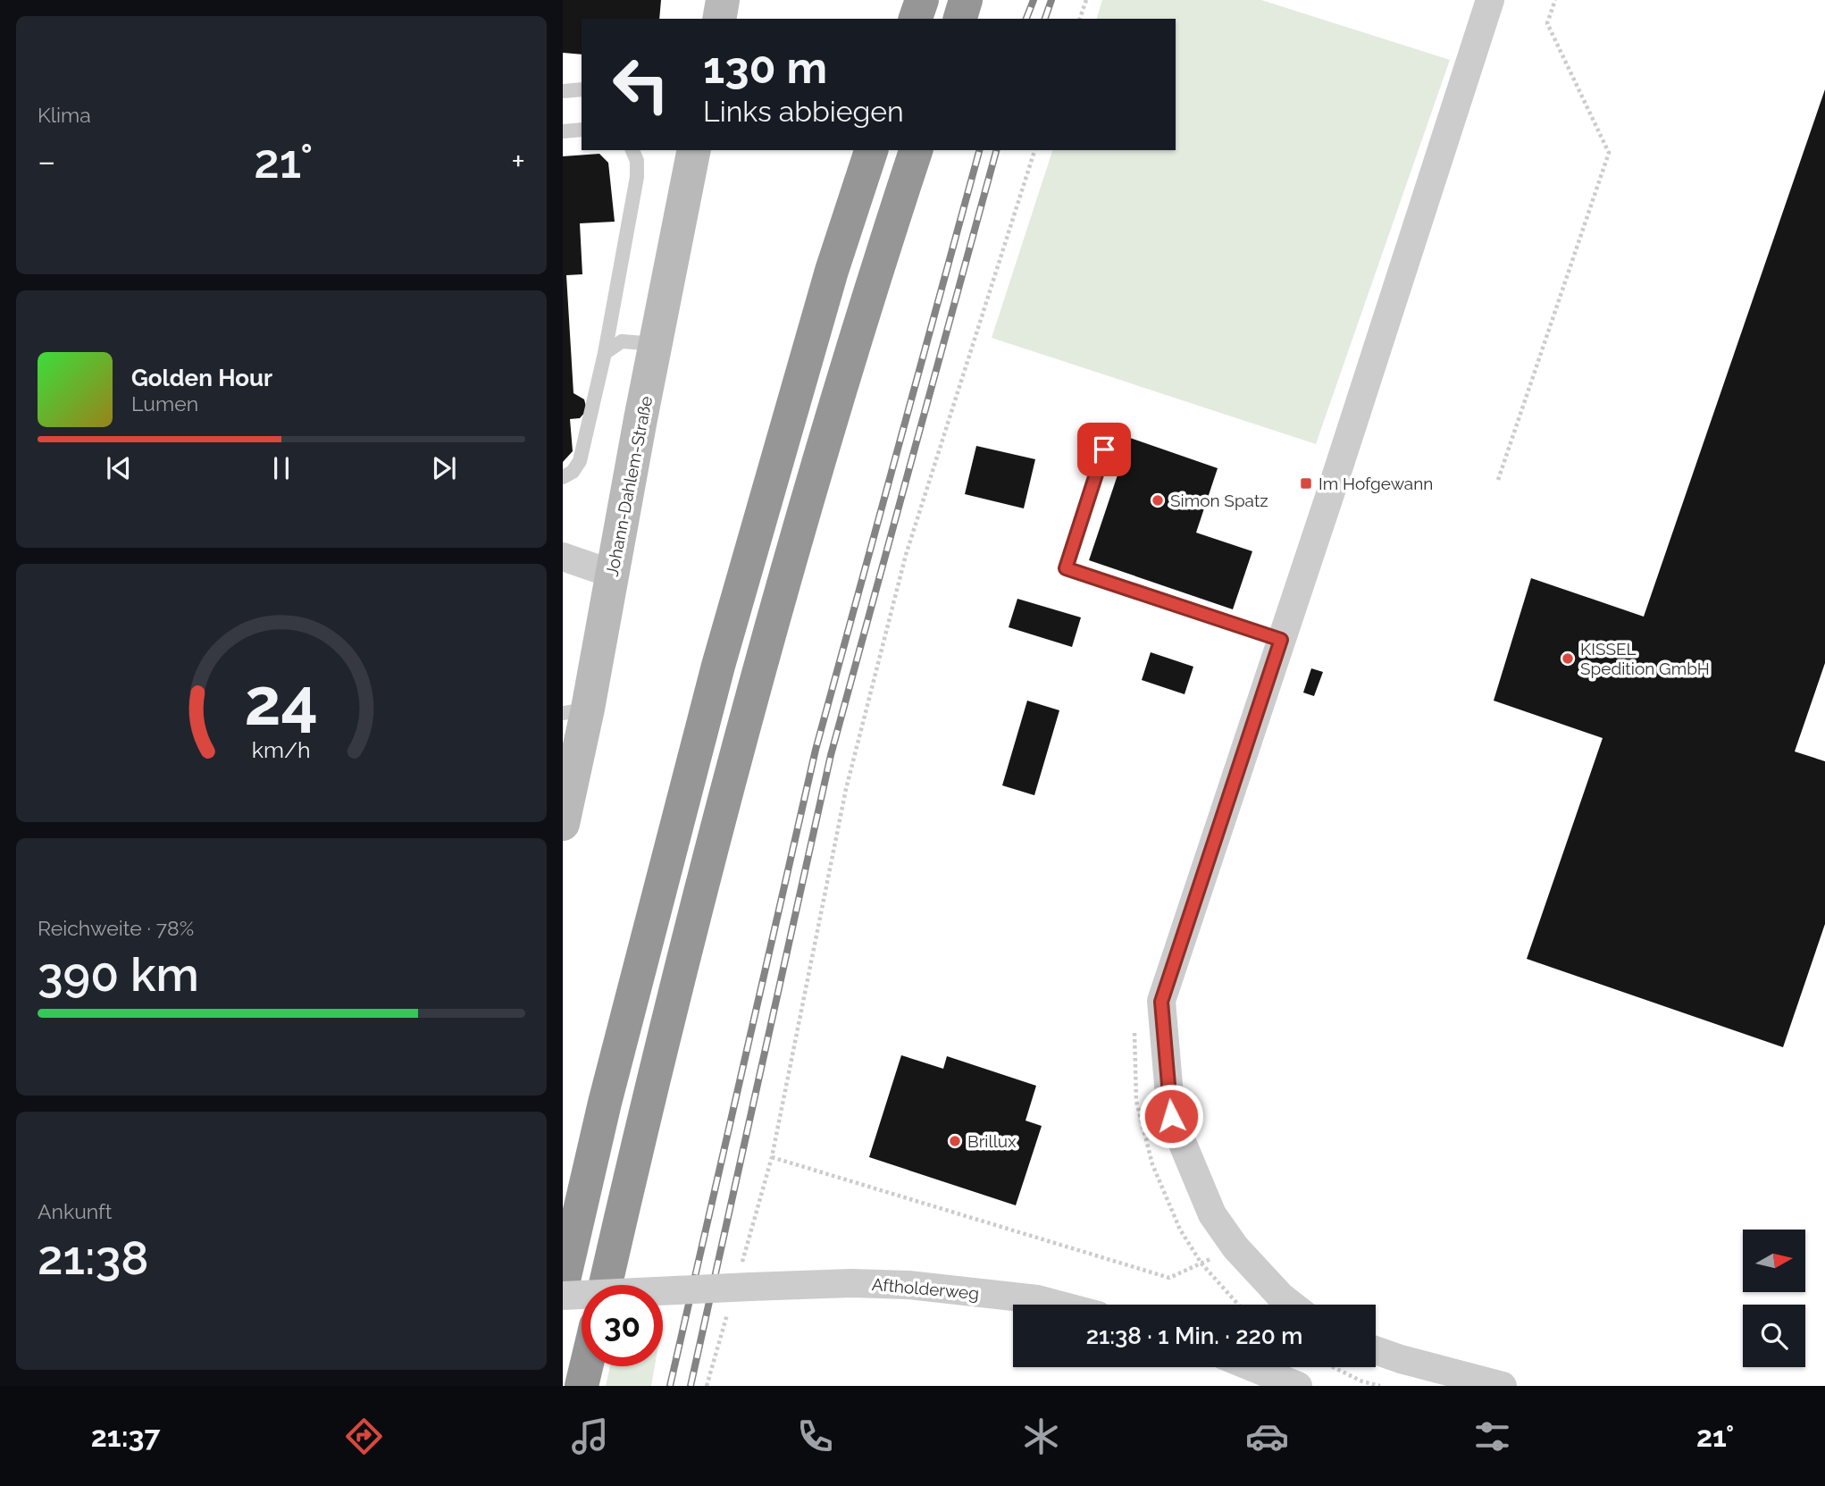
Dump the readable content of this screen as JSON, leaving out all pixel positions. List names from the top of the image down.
{
  "streets": {
    "street": ["Johann-Dahlem-Straße", "Aftholderweg"]
  },
  "places": {
    "transit": ["Im Hofgewann"],
    "other": ["Simon Spatz", "KISSEL Spedition GmbH", "Brillux"]
  },
  "north": "right",
  "page": {
    "tile": [
      "Klima",
      ["Reichweite · 78%", "390 km"],
      ["Ankunft", "21:38"]
    ],
    "turn": ["130 m", "Links abbiegen"],
    "heat": ["−", "21°", "+"],
    "song": ["Golden Hour", "Lumen"],
    "limit": "30",
    "trip": "21:38 · 1 Min. · 220 m",
    "tabs": ["21:37", "21°"],
    "gauge": ["24", "km/h"]
  }
}
